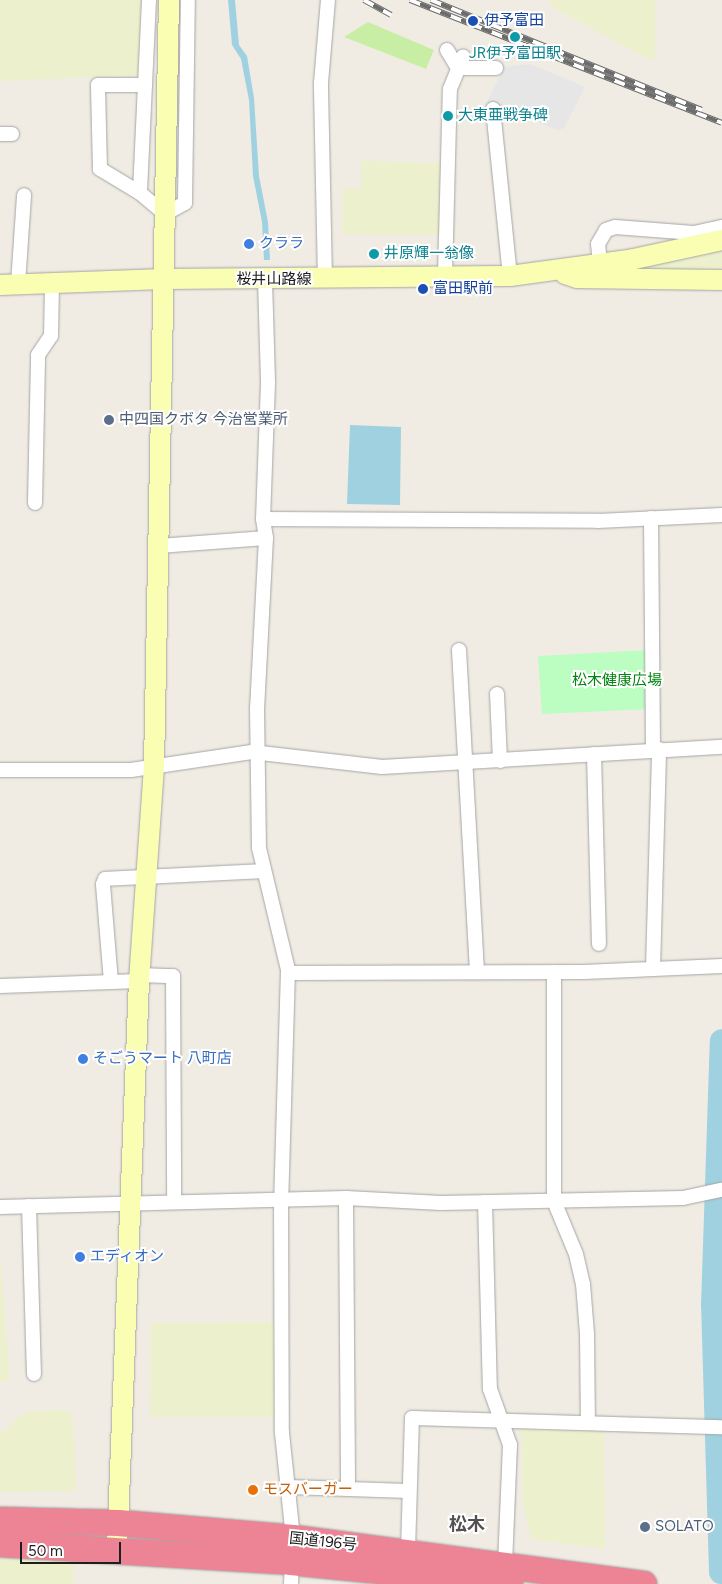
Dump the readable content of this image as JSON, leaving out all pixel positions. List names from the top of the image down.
{
  "streets": {
    "highway": ["国道196号"],
    "street": ["桜井山路線"]
  },
  "districts": ["松木"],
  "parks": ["松木健康広場"],
  "places": [
    "伊予富田",
    "JR伊予富田駅",
    "大東亜戦争碑",
    "クララ",
    "井原輝一翁像",
    "富田駅前",
    "中四国クボタ 今治営業所",
    "そごうマート 八町店",
    "エディオン",
    "モスバーガー",
    "SOLATO"
  ],
  "scale_bar": "50 m"
}
